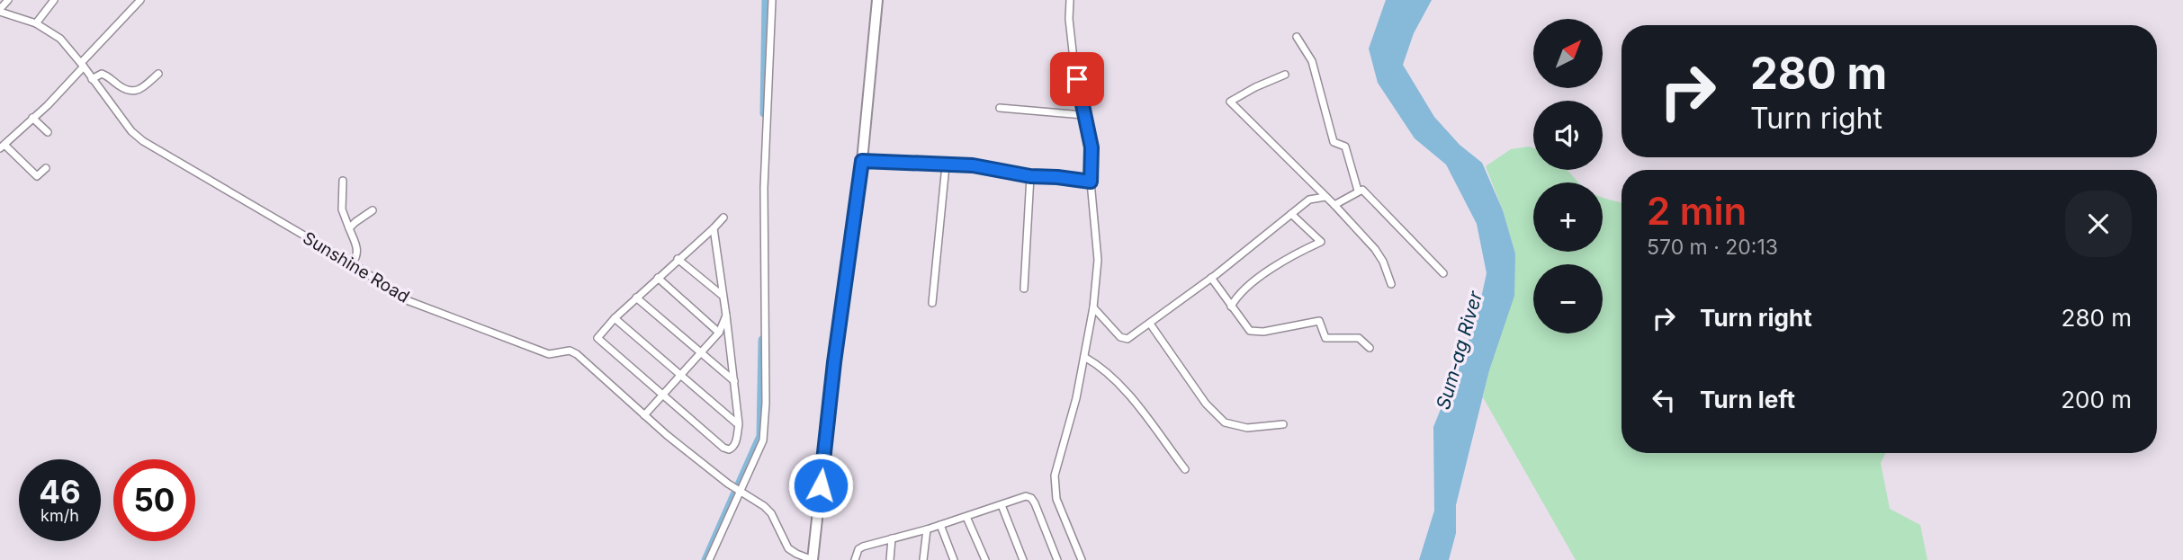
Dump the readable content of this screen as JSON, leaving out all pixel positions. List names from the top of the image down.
{
  "streets": {
    "street": ["Sunshine Road"]
  },
  "water": ["Sum-ag River"],
  "north": "top right",
  "page": {
    "map_buttons": ["+", "−"],
    "turn": ["280 m", "Turn right"],
    "heading": ["2 min", "570 m · 20:13"],
    "list": [
      {
        "name": "Turn right",
        "value": "280 m"
      },
      {
        "name": "Turn left",
        "value": "200 m"
      }
    ],
    "speed": "46 km/h",
    "limit": "50"
  }
}
